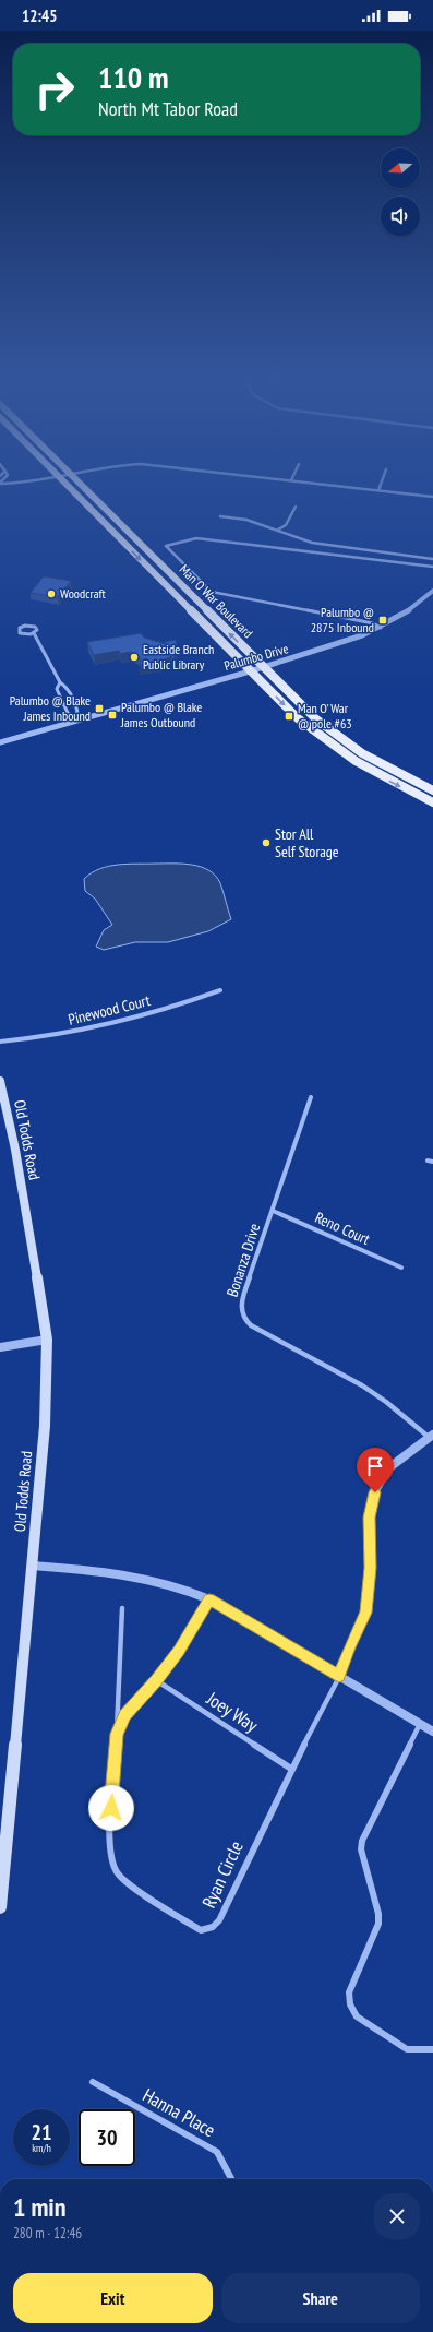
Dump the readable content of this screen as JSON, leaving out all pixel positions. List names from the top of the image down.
{
  "streets": {
    "main road": ["Man O War Boulevard", "Old Todds Road"],
    "street": [
      "Palumbo Drive",
      "Pinewood Court",
      "Reno Court",
      "Bonanza Drive",
      "Joey Way",
      "Ryan Circle",
      "Hanna Place"
    ]
  },
  "crossings": [
    ["Man O War Boulevard", "Palumbo Drive"],
    ["Reno Court", "Bonanza Drive"],
    ["Joey Way", "Ryan Circle"]
  ],
  "places": {
    "other": ["Woodcraft", "Eastside Branch Public Library", "Stor All Self Storage"],
    "transit": [
      "Palumbo @ 2875 Inbound",
      "Palumbo @ Blake James Inbound",
      "Palumbo @ Blake James Outbound",
      "Man O' War @ pole #63"
    ]
  },
  "north": "left",
  "page": {
    "status": "12:45",
    "turn": ["110 m", "North Mt Tabor Road"],
    "speed": "21 km/h",
    "limit": "30",
    "heading": ["1 min", "280 m · 12:46"],
    "buttons": ["Exit", "Share"]
  }
}
